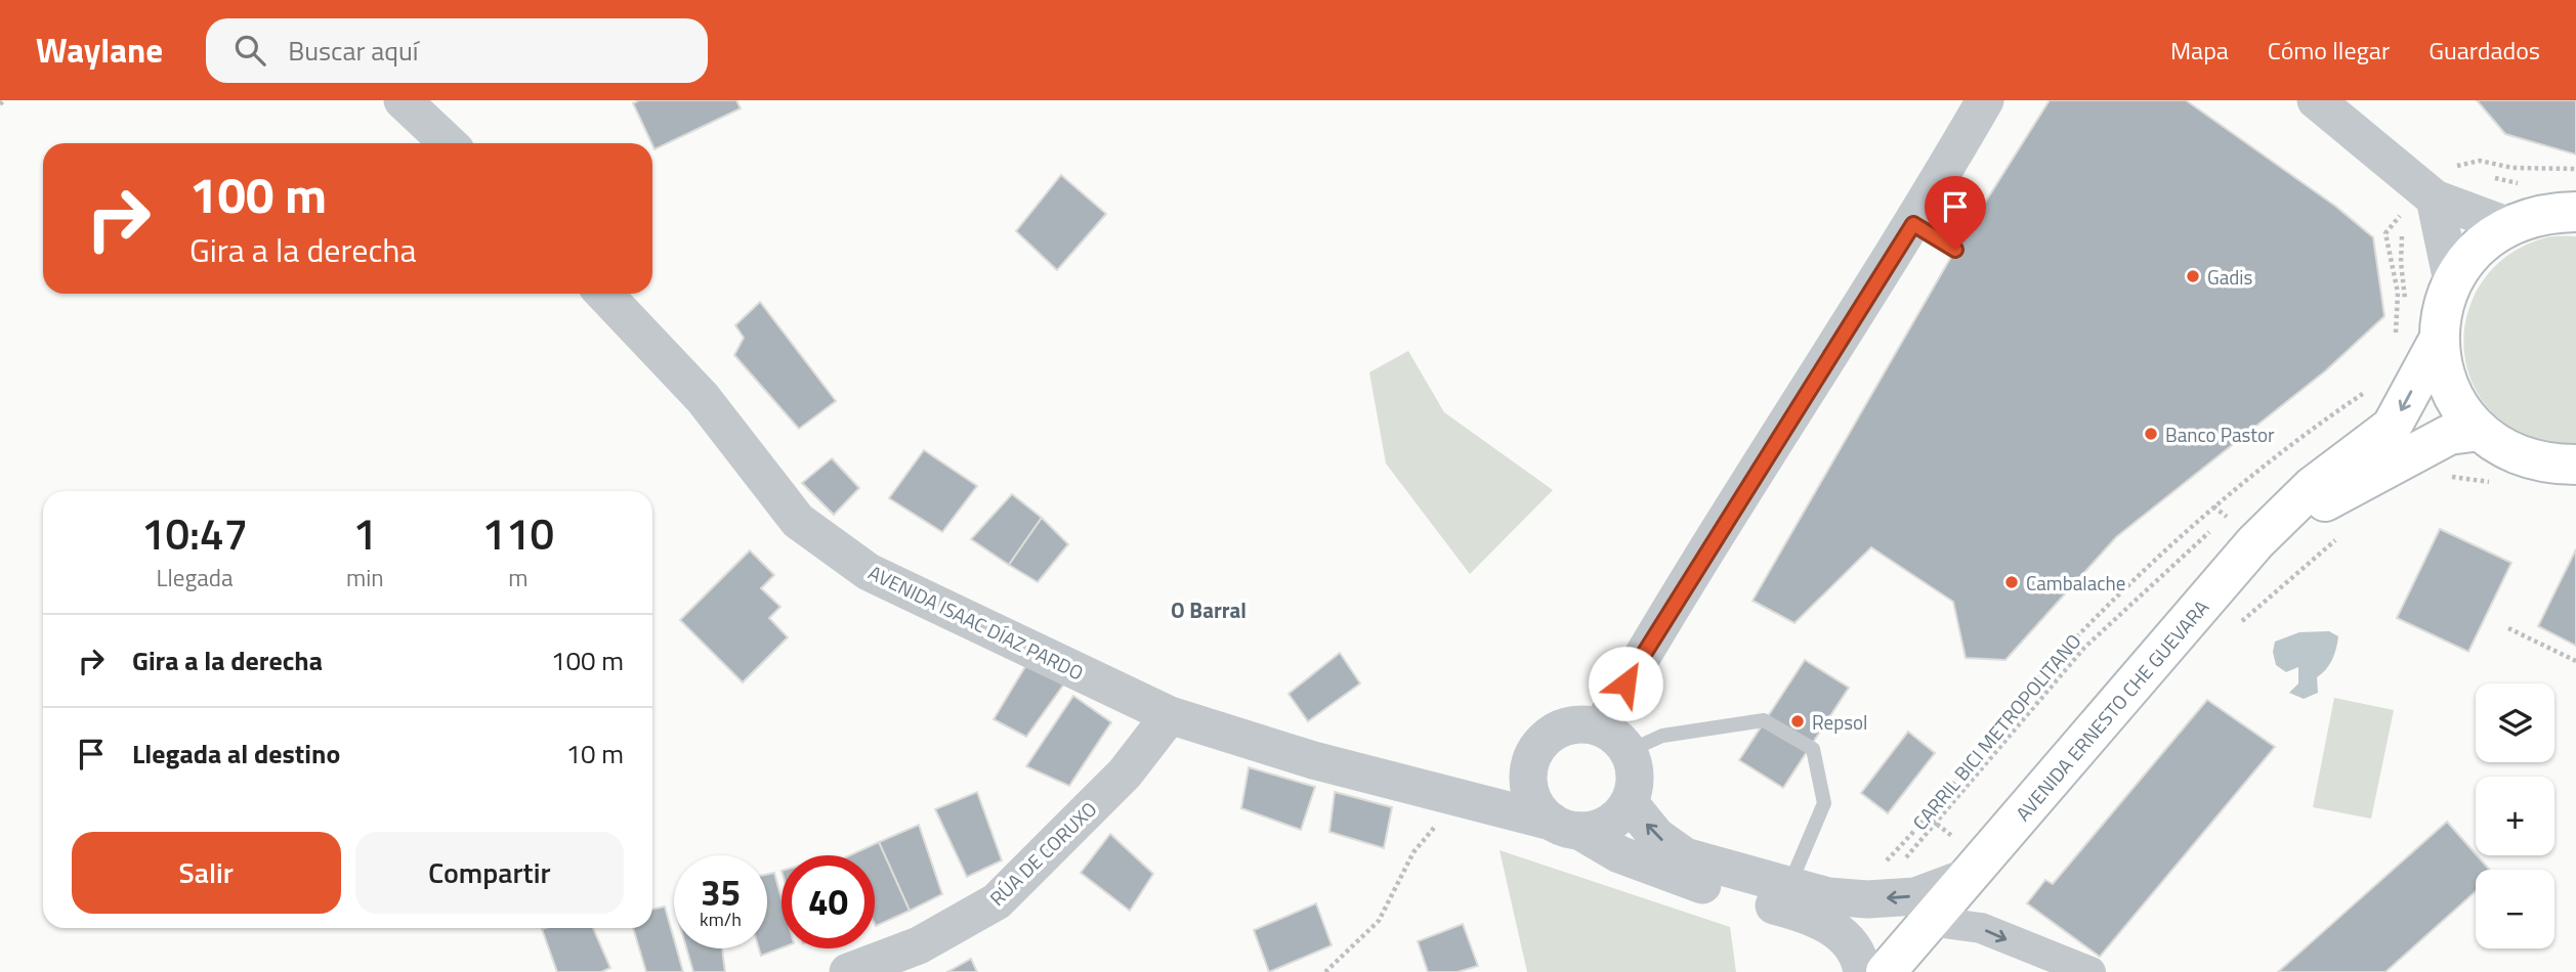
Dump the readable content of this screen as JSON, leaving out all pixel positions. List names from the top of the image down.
{
  "streets": {
    "main road": ["AVENIDA ERNESTO CHE GUEVARA"],
    "street": ["AVENIDA ISAAC DÍAZ PARDO", "RÚA DE CORUXO"],
    "path": ["CARRIL BICI METROPOLITANO"]
  },
  "crossings": [
    ["AVENIDA ISAAC DÍAZ PARDO", "RÚA DE CORUXO"]
  ],
  "districts": ["O Barral"],
  "places": [
    "Gadis",
    "Banco Pastor",
    "Cambalache",
    "Repsol"
  ],
  "page": {
    "header": "Waylane",
    "search": "Buscar aquí",
    "nav": ["Mapa", "Cómo llegar", "Guardados"],
    "turn": ["100 m", "Gira a la derecha"],
    "eta": [
      "10:47",
      "Llegada",
      "1",
      "min",
      "110",
      "m"
    ],
    "list": [
      {
        "name": "Gira a la derecha",
        "value": "100 m"
      },
      {
        "name": "Llegada al destino",
        "value": "10 m"
      }
    ],
    "map_buttons": ["+", "−"],
    "buttons": ["Salir", "Compartir"],
    "speed": "35 km/h",
    "limit": "40"
  }
}
